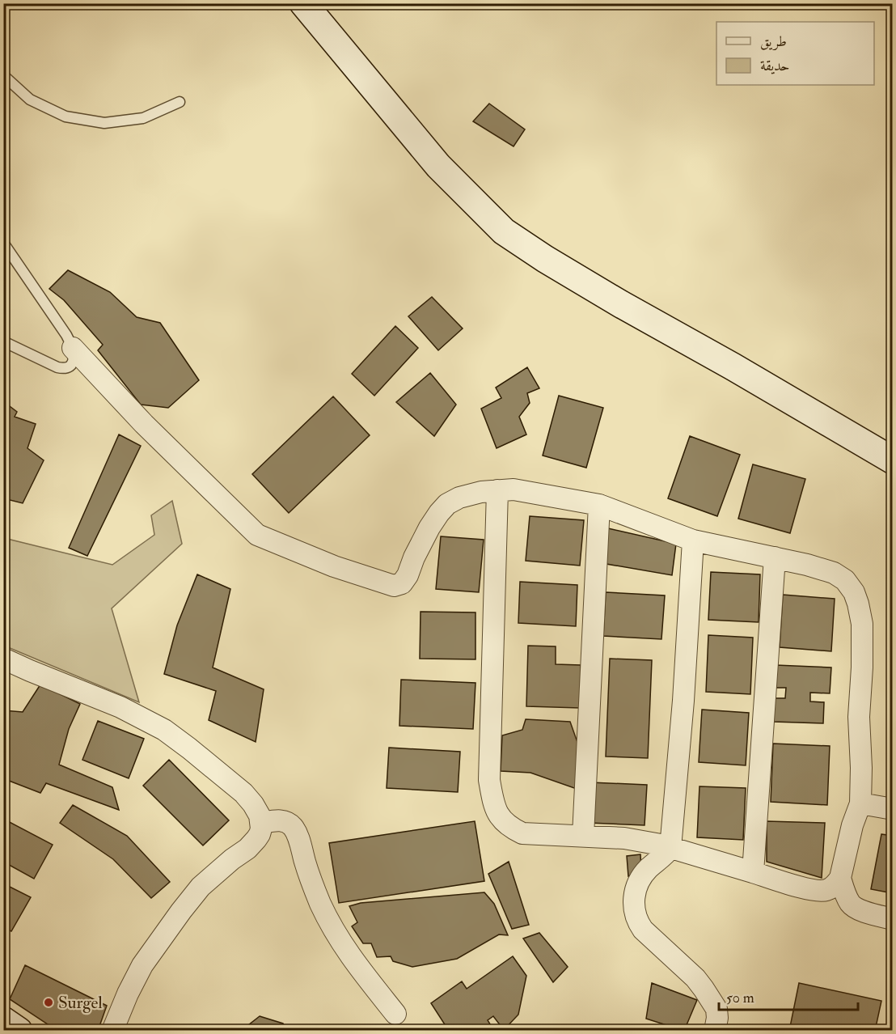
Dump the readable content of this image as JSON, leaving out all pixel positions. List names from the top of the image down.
{
  "places": ["Surgel"],
  "legend": ["طريق", "حديقة"],
  "scale_bar": "50 m"
}
